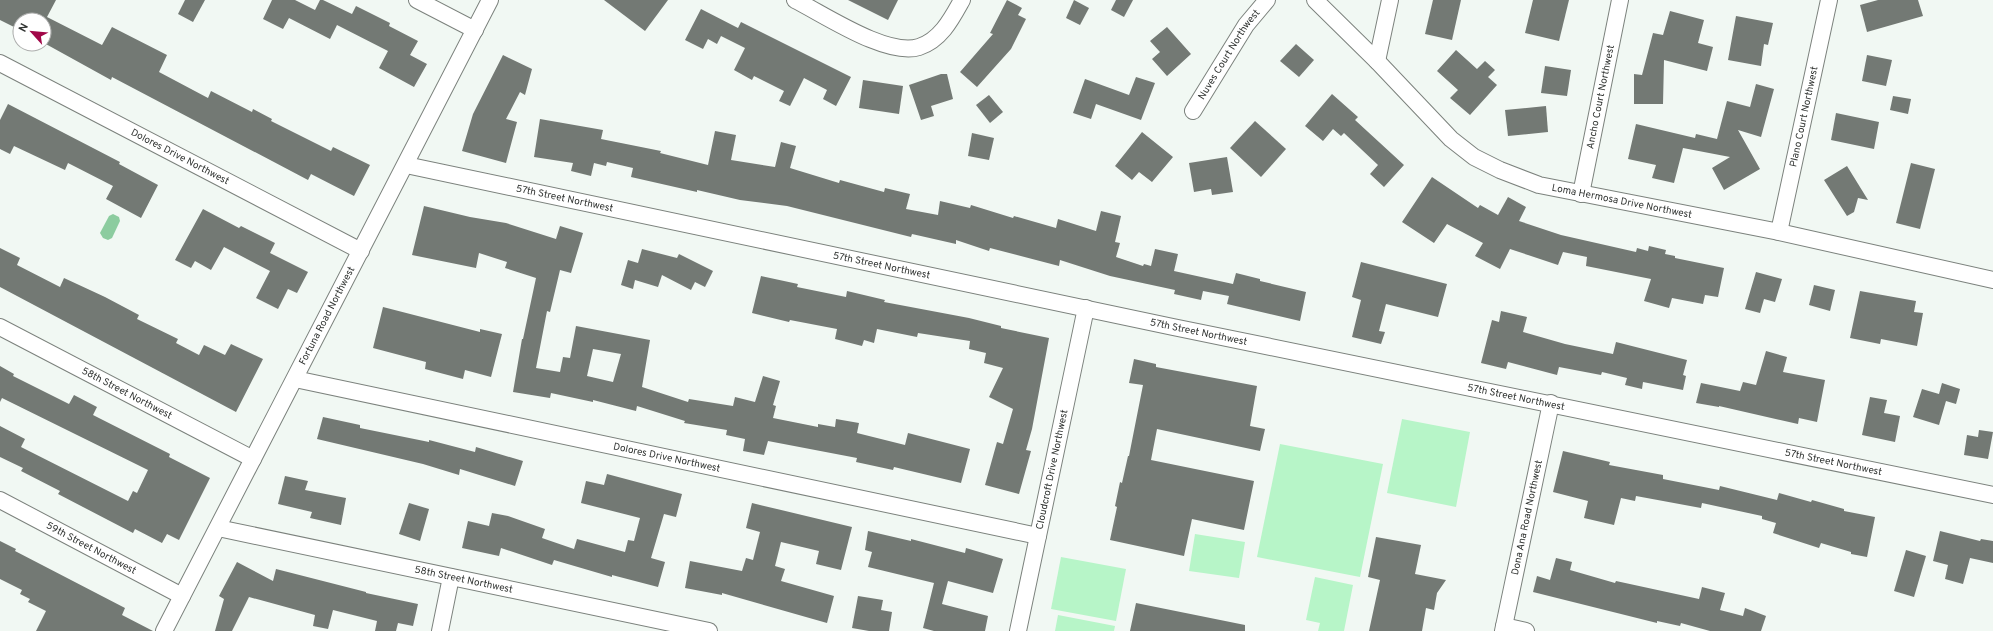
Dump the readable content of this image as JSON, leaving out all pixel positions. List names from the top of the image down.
{
  "streets": {
    "street": [
      "Nuves Court Northwest",
      "Ancho Court Northwest",
      "Plano Court Northwest",
      "Dolores Drive Northwest",
      "57th Street Northwest",
      "Loma Hermosa Drive Northwest",
      "Fortuna Road Northwest",
      "58th Street Northwest",
      "Cloudcroft Drive Northwest",
      "Dona Ana Road Northwest",
      "59th Street Northwest"
    ]
  },
  "crossings": [
    ["Ancho Court Northwest", "Loma Hermosa Drive Northwest"],
    ["Plano Court Northwest", "Loma Hermosa Drive Northwest"],
    ["Dolores Drive Northwest", "Fortuna Road Northwest"],
    ["Dolores Drive Northwest", "Cloudcroft Drive Northwest"],
    ["57th Street Northwest", "Fortuna Road Northwest"],
    ["57th Street Northwest", "Cloudcroft Drive Northwest"],
    ["57th Street Northwest", "Dona Ana Road Northwest"],
    ["Fortuna Road Northwest", "58th Street Northwest"],
    ["Fortuna Road Northwest", "59th Street Northwest"]
  ],
  "north": "top left"
}
